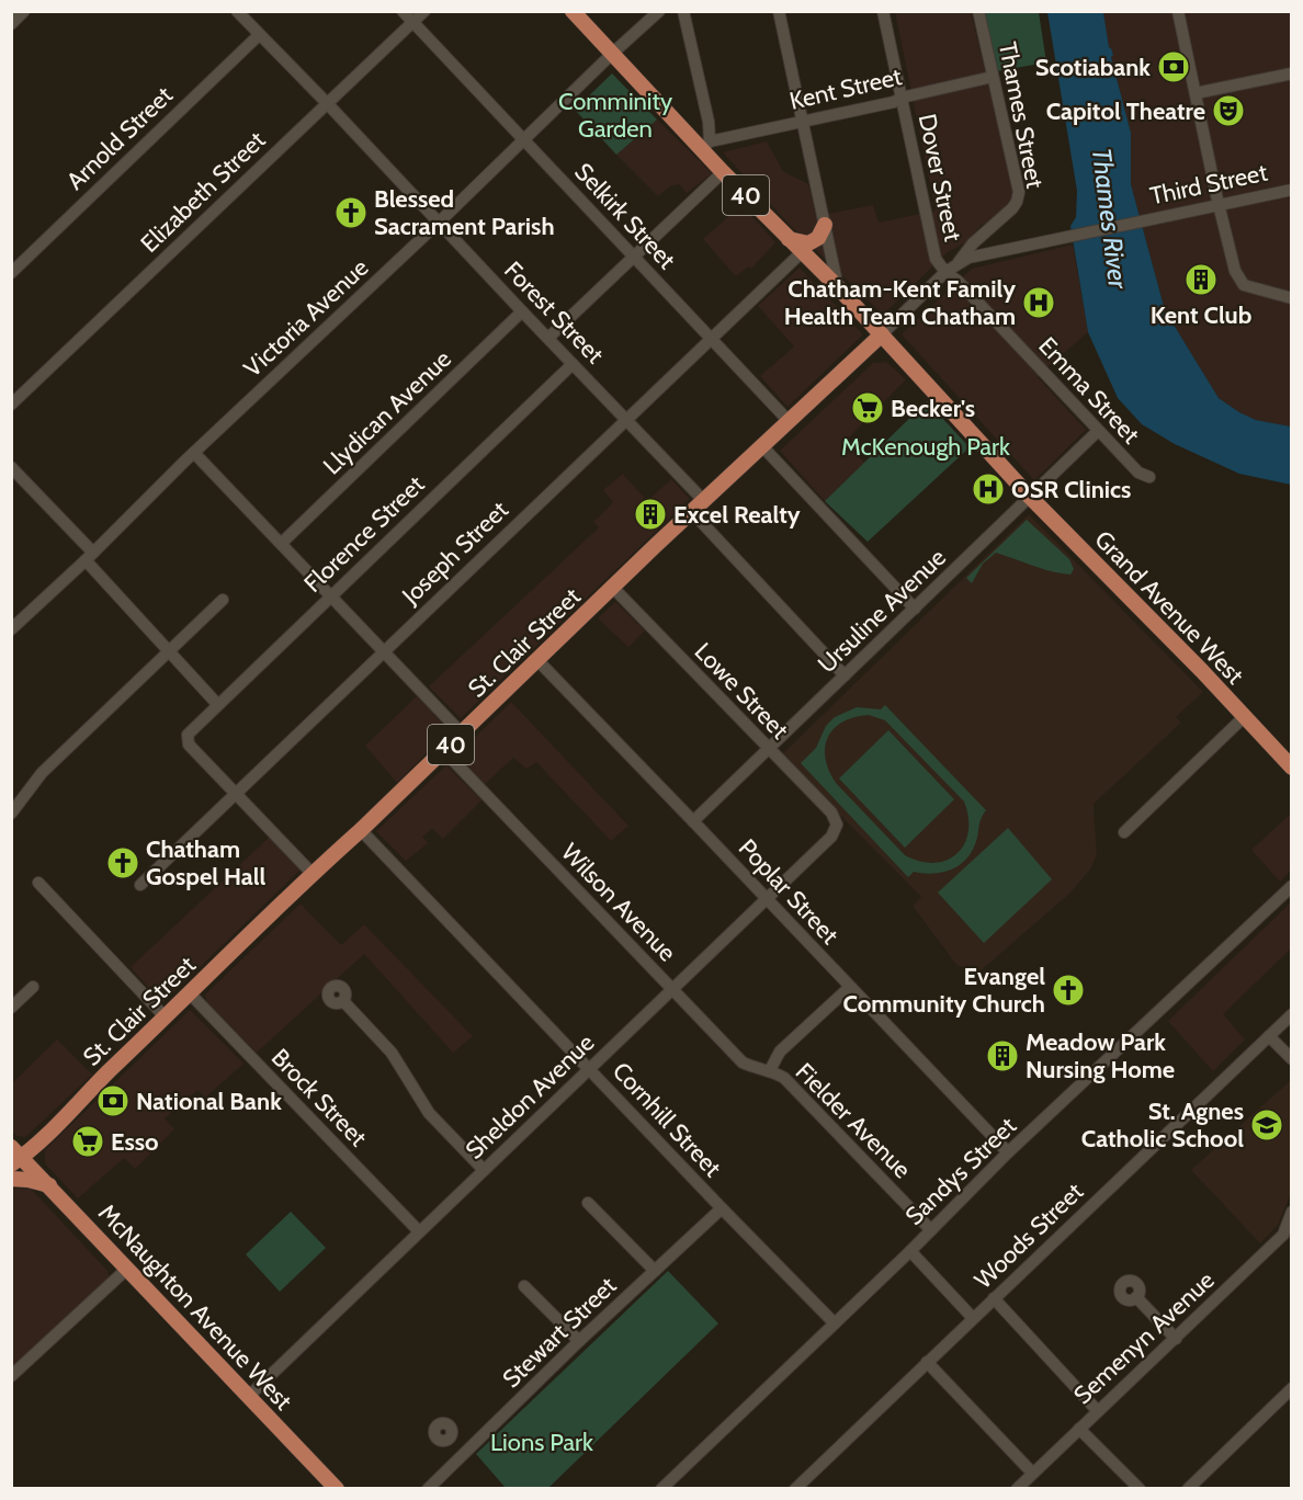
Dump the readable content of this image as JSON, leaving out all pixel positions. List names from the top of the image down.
{
  "streets": {
    "main road": [
      "40",
      "Grand Avenue West",
      "St. Clair Street",
      "McNaughton Avenue West"
    ],
    "street": [
      "Kent Street",
      "Thames Street",
      "Arnold Street",
      "Dover Street",
      "Third Street",
      "Elizabeth Street",
      "Selkirk Street",
      "Forest Street",
      "Victoria Avenue",
      "Emma Street",
      "Llydican Avenue",
      "Florence Street",
      "Joseph Street",
      "Ursuline Avenue",
      "Lowe Street",
      "Poplar Street",
      "Wilson Avenue",
      "Sheldon Avenue",
      "Brock Street",
      "Cornhill Street",
      "Fielder Avenue",
      "Sandys Street",
      "Woods Street",
      "Stewart Street",
      "Semenyn Avenue"
    ]
  },
  "crossings": [
    ["Kent Street", "Thames Street"],
    ["Kent Street", "Dover Street"],
    ["Kent Street", "40"],
    ["Arnold Street", "Forest Street"],
    ["Dover Street", "Emma Street"],
    ["Dover Street", "St. Clair Street"],
    ["Third Street", "St. Clair Street"],
    ["Elizabeth Street", "Selkirk Street"],
    ["Elizabeth Street", "Forest Street"],
    ["40", "Victoria Avenue"],
    ["40", "Joseph Street"],
    ["40", "Grand Avenue West"],
    ["40", "St. Clair Street"],
    ["Selkirk Street", "Victoria Avenue"],
    ["Selkirk Street", "Joseph Street"],
    ["Selkirk Street", "St. Clair Street"],
    ["Forest Street", "Victoria Avenue"],
    ["Forest Street", "Llydican Avenue"],
    ["Forest Street", "Florence Street"],
    ["Forest Street", "Joseph Street"],
    ["Forest Street", "St. Clair Street"],
    ["Emma Street", "Ursuline Avenue"],
    ["Emma Street", "St. Clair Street"],
    ["Florence Street", "Joseph Street"],
    ["Grand Avenue West", "Ursuline Avenue"],
    ["Grand Avenue West", "St. Clair Street"],
    ["Ursuline Avenue", "Lowe Street"],
    ["Ursuline Avenue", "Poplar Street"],
    ["St. Clair Street", "Lowe Street"],
    ["St. Clair Street", "Poplar Street"],
    ["St. Clair Street", "Wilson Avenue"],
    ["St. Clair Street", "Brock Street"],
    ["St. Clair Street", "Cornhill Street"],
    ["St. Clair Street", "McNaughton Avenue West"],
    ["Lowe Street", "Sheldon Avenue"],
    ["Poplar Street", "Sheldon Avenue"],
    ["Poplar Street", "Sandys Street"],
    ["Wilson Avenue", "Sheldon Avenue"],
    ["Wilson Avenue", "Fielder Avenue"],
    ["Sheldon Avenue", "Brock Street"],
    ["Sheldon Avenue", "Cornhill Street"],
    ["Sheldon Avenue", "McNaughton Avenue West"],
    ["Cornhill Street", "Sandys Street"],
    ["Cornhill Street", "Stewart Street"],
    ["Fielder Avenue", "Sandys Street"]
  ],
  "water": ["Thames River"],
  "parks": ["Comminity Garden", "McKenough Park", "Lions Park"],
  "places": {
    "bank": ["Scotiabank", "National Bank"],
    "theatre": ["Capitol Theatre"],
    "church": ["Blessed Sacrament Parish", "Chatham Gospel Hall", "Evangel Community Church"],
    "building": ["Kent Club", "Excel Realty", "Meadow Park Nursing Home"],
    "hospital": ["Chatham-Kent Family Health Team Chatham", "OSR Clinics"],
    "supermarket": ["Becker's", "Esso"],
    "school or university": ["St. Agnes Catholic School"]
  }
}
